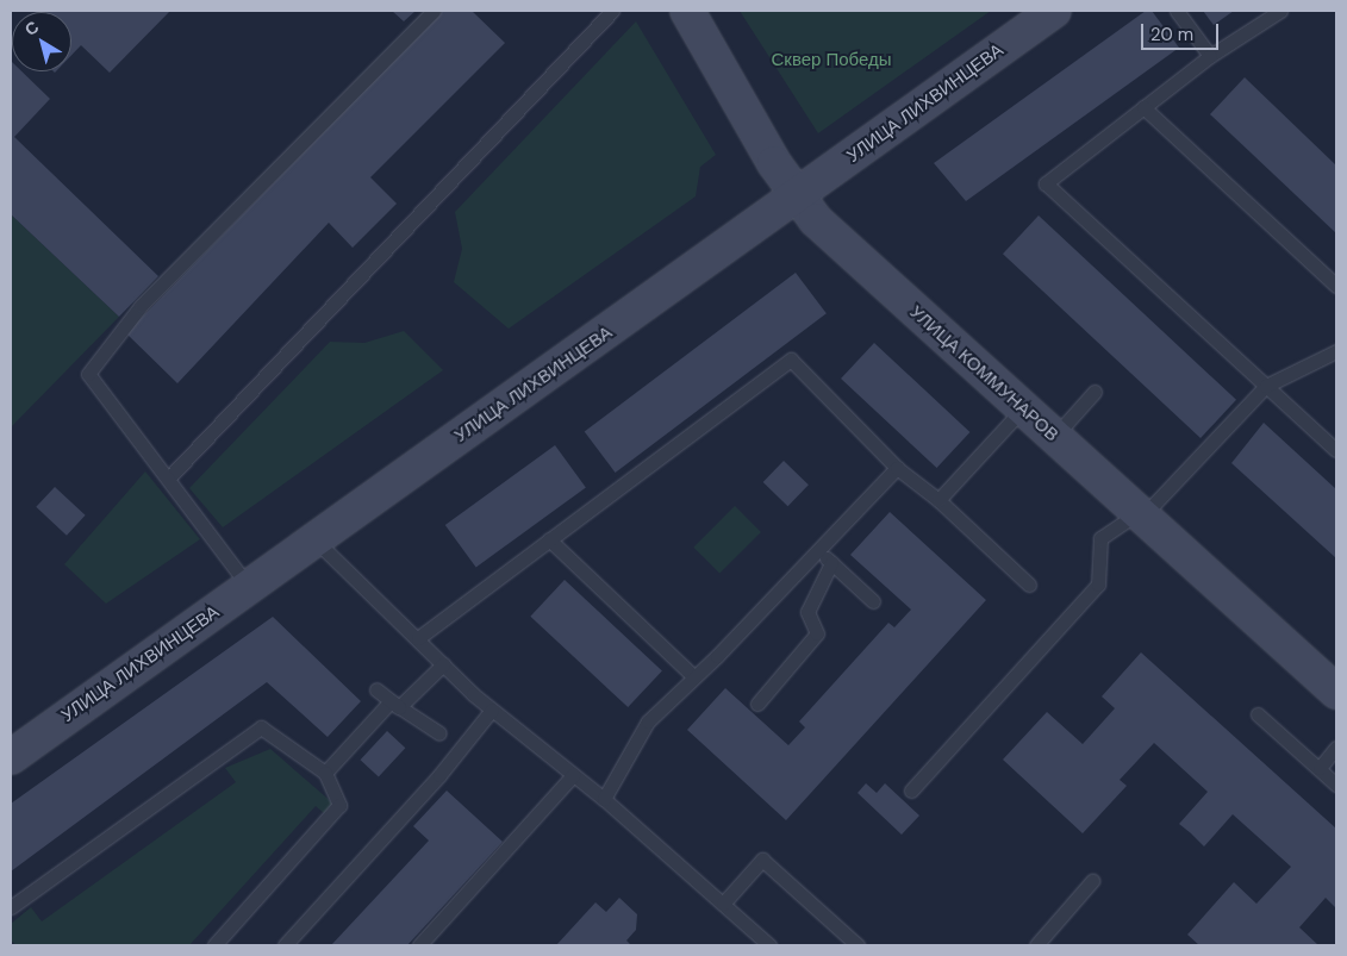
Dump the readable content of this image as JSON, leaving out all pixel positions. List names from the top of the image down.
{
  "streets": {
    "street": ["УЛИЦА ЛИХВИНЦЕВА", "УЛИЦА КОММУНАРОВ"]
  },
  "crossings": [
    ["УЛИЦА ЛИХВИНЦЕВА", "УЛИЦА КОММУНАРОВ"]
  ],
  "parks": ["Сквер Победы"],
  "scale_bar": "20 m",
  "north": "top left"
}
